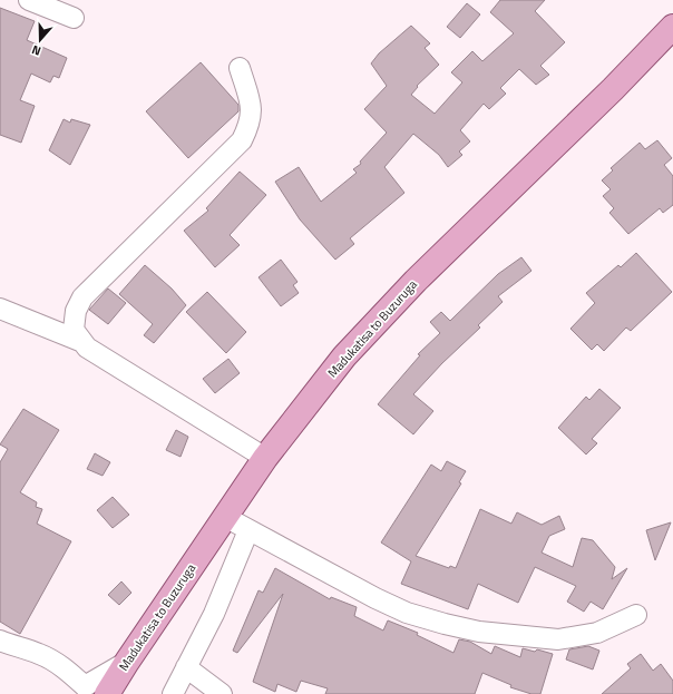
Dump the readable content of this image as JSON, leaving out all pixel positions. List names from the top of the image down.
{
  "streets": {
    "main road": ["Madukatisa to Buzuruga"]
  },
  "north": "bottom"
}
